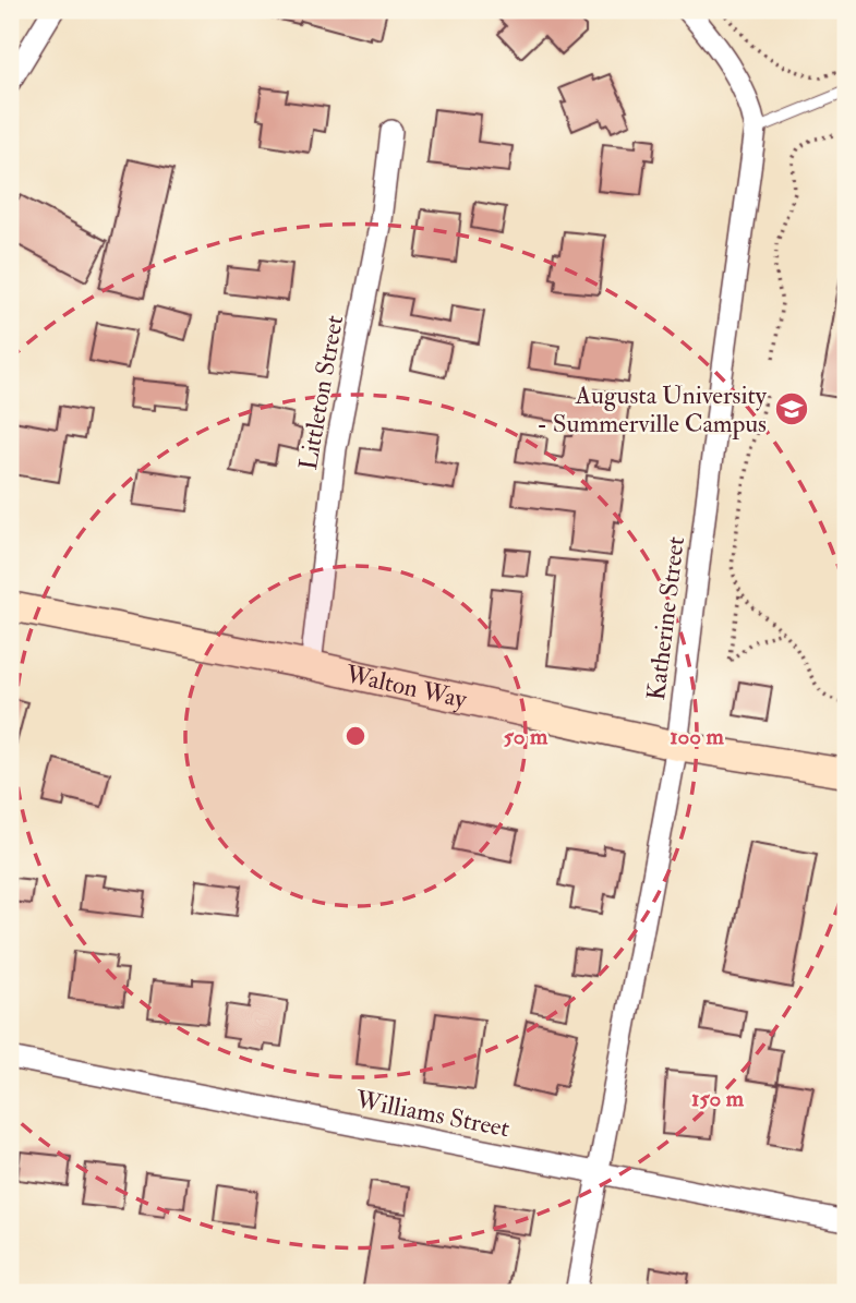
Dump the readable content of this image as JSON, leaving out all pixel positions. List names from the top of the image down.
{
  "streets": {
    "main road": ["Walton Way"],
    "street": ["Littleton Street", "Katherine Street", "Williams Street"]
  },
  "crossings": [
    ["Littleton Street", "Walton Way"],
    ["Katherine Street", "Walton Way"],
    ["Katherine Street", "Williams Street"]
  ],
  "places": {
    "school or university": ["Augusta University - Summerville Campus"]
  },
  "rings": ["50 m", "100 m", "150 m"]
}
